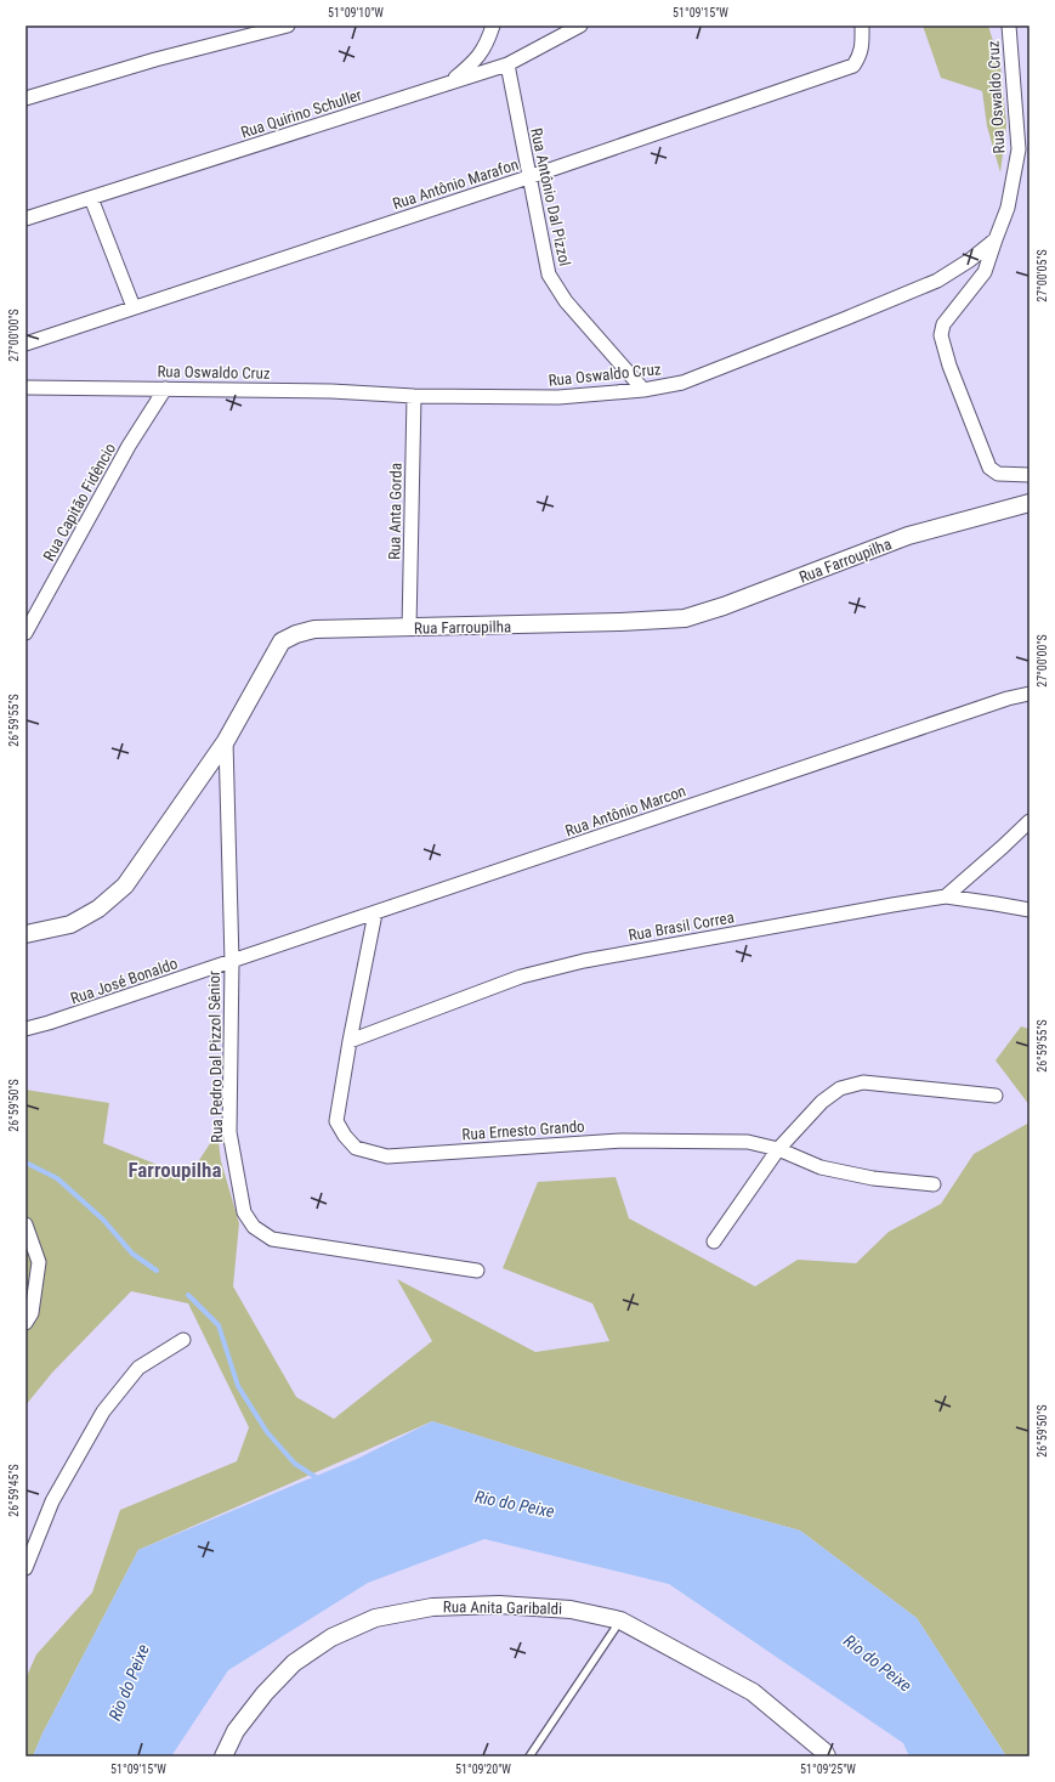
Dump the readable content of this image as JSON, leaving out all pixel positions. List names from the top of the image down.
{
  "streets": {
    "street": [
      "Rua Oswaldo Cruz",
      "Rua Quirino Schuller",
      "Rua Antônio Marafon",
      "Rua Antônio Dal Pizzol",
      "Rua Capitão Fidêncio",
      "Rua Anta Gorda",
      "Rua Farroupilha",
      "Rua Antônio Marcon",
      "Rua Brasil Correa",
      "Rua José Bonaldo",
      "Rua Pedro Dal Pizzol Sênior",
      "Rua Ernesto Grando",
      "Rua Anita Garibaldi"
    ]
  },
  "crossings": [
    ["Rua Oswaldo Cruz", "Rua Antônio Dal Pizzol"],
    ["Rua Oswaldo Cruz", "Rua Capitão Fidêncio"],
    ["Rua Oswaldo Cruz", "Rua Anta Gorda"],
    ["Rua Quirino Schuller", "Rua Antônio Dal Pizzol"],
    ["Rua Antônio Marafon", "Rua Antônio Dal Pizzol"],
    ["Rua Anta Gorda", "Rua Farroupilha"],
    ["Rua Farroupilha", "Rua Pedro Dal Pizzol Sênior"],
    ["Rua Antônio Marcon", "Rua José Bonaldo"],
    ["Rua Antônio Marcon", "Rua Pedro Dal Pizzol Sênior"],
    ["Rua Antônio Marcon", "Rua Ernesto Grando"],
    ["Rua Brasil Correa", "Rua Ernesto Grando"],
    ["Rua José Bonaldo", "Rua Pedro Dal Pizzol Sênior"]
  ],
  "districts": ["Farroupilha"],
  "water": ["Rio do Peixe"],
  "coordinates": [
    "51°09'10\"W",
    "51°09'15\"W",
    "27°00'05\"S",
    "27°00'00\"S",
    "26°59'55\"S",
    "26°59'50\"S",
    "26°59'45\"S",
    "51°09'20\"W",
    "51°09'25\"W"
  ]
}
